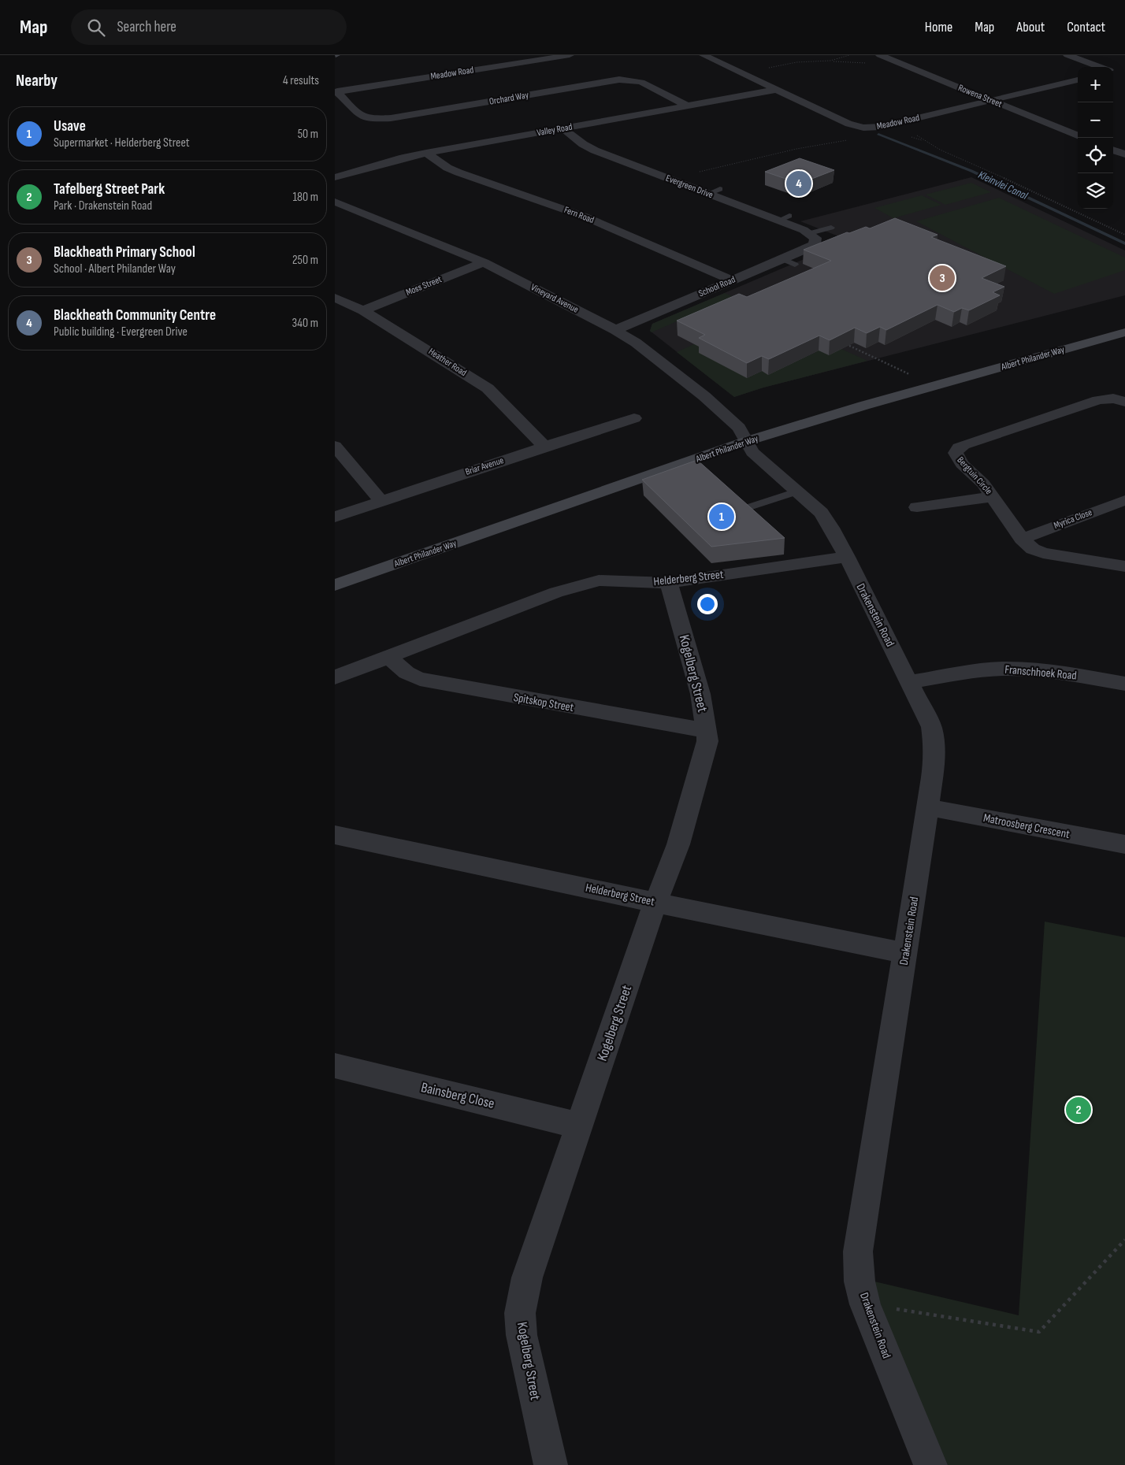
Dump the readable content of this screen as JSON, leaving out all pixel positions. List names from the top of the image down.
{
  "streets": {
    "street": [
      "Meadow Road",
      "Rowena Street",
      "Orchard Way",
      "Valley Road",
      "Evergreen Drive",
      "Fern Road",
      "Moss Street",
      "School Road",
      "Vineyard Avenue",
      "Albert Philander Way",
      "Heather Road",
      "Briar Avenue",
      "Bergtuin Circle",
      "Myrica Close",
      "Helderberg Street",
      "Drakenstein Road",
      "Franschhoek Road",
      "Kogelberg Street",
      "Spitskop Street",
      "Matroosberg Crescent",
      "Bainsberg Close"
    ]
  },
  "crossings": [
    ["Meadow Road", "Rowena Street"],
    ["Meadow Road", "Orchard Way"],
    ["Meadow Road", "Valley Road"],
    ["Orchard Way", "Valley Road"],
    ["Valley Road", "Evergreen Drive"],
    ["Valley Road", "Fern Road"],
    ["Evergreen Drive", "School Road"],
    ["Fern Road", "School Road"],
    ["Moss Street", "Vineyard Avenue"],
    ["Moss Street", "Heather Road"],
    ["School Road", "Vineyard Avenue"],
    ["Vineyard Avenue", "Albert Philander Way"],
    ["Vineyard Avenue", "Drakenstein Road"],
    ["Albert Philander Way", "Drakenstein Road"],
    ["Heather Road", "Briar Avenue"],
    ["Bergtuin Circle", "Myrica Close"],
    ["Helderberg Street", "Drakenstein Road"],
    ["Helderberg Street", "Kogelberg Street"],
    ["Helderberg Street", "Spitskop Street"],
    ["Drakenstein Road", "Franschhoek Road"],
    ["Drakenstein Road", "Matroosberg Crescent"],
    ["Kogelberg Street", "Spitskop Street"],
    ["Kogelberg Street", "Bainsberg Close"]
  ],
  "water": ["Kleinvlei Canal"],
  "page": {
    "header": "Map",
    "search": "Search here",
    "nav": [
      "Home",
      "Map",
      "About",
      "Contact"
    ],
    "heading": ["Nearby", "4 results"],
    "map_buttons": ["+", "−"],
    "list": [
      {
        "mark": "1",
        "name": "Usave",
        "note": "Supermarket · Helderberg Street",
        "value": "50 m"
      },
      {
        "mark": "2",
        "name": "Tafelberg Street Park",
        "note": "Park · Drakenstein Road",
        "value": "180 m"
      },
      {
        "mark": "3",
        "name": "Blackheath Primary School",
        "note": "School · Albert Philander Way",
        "value": "250 m"
      },
      {
        "mark": "4",
        "name": "Blackheath Community Centre",
        "note": "Public building · Evergreen Drive",
        "value": "340 m"
      }
    ],
    "pins": [
      "4",
      "3",
      "1",
      "2"
    ]
  }
}
